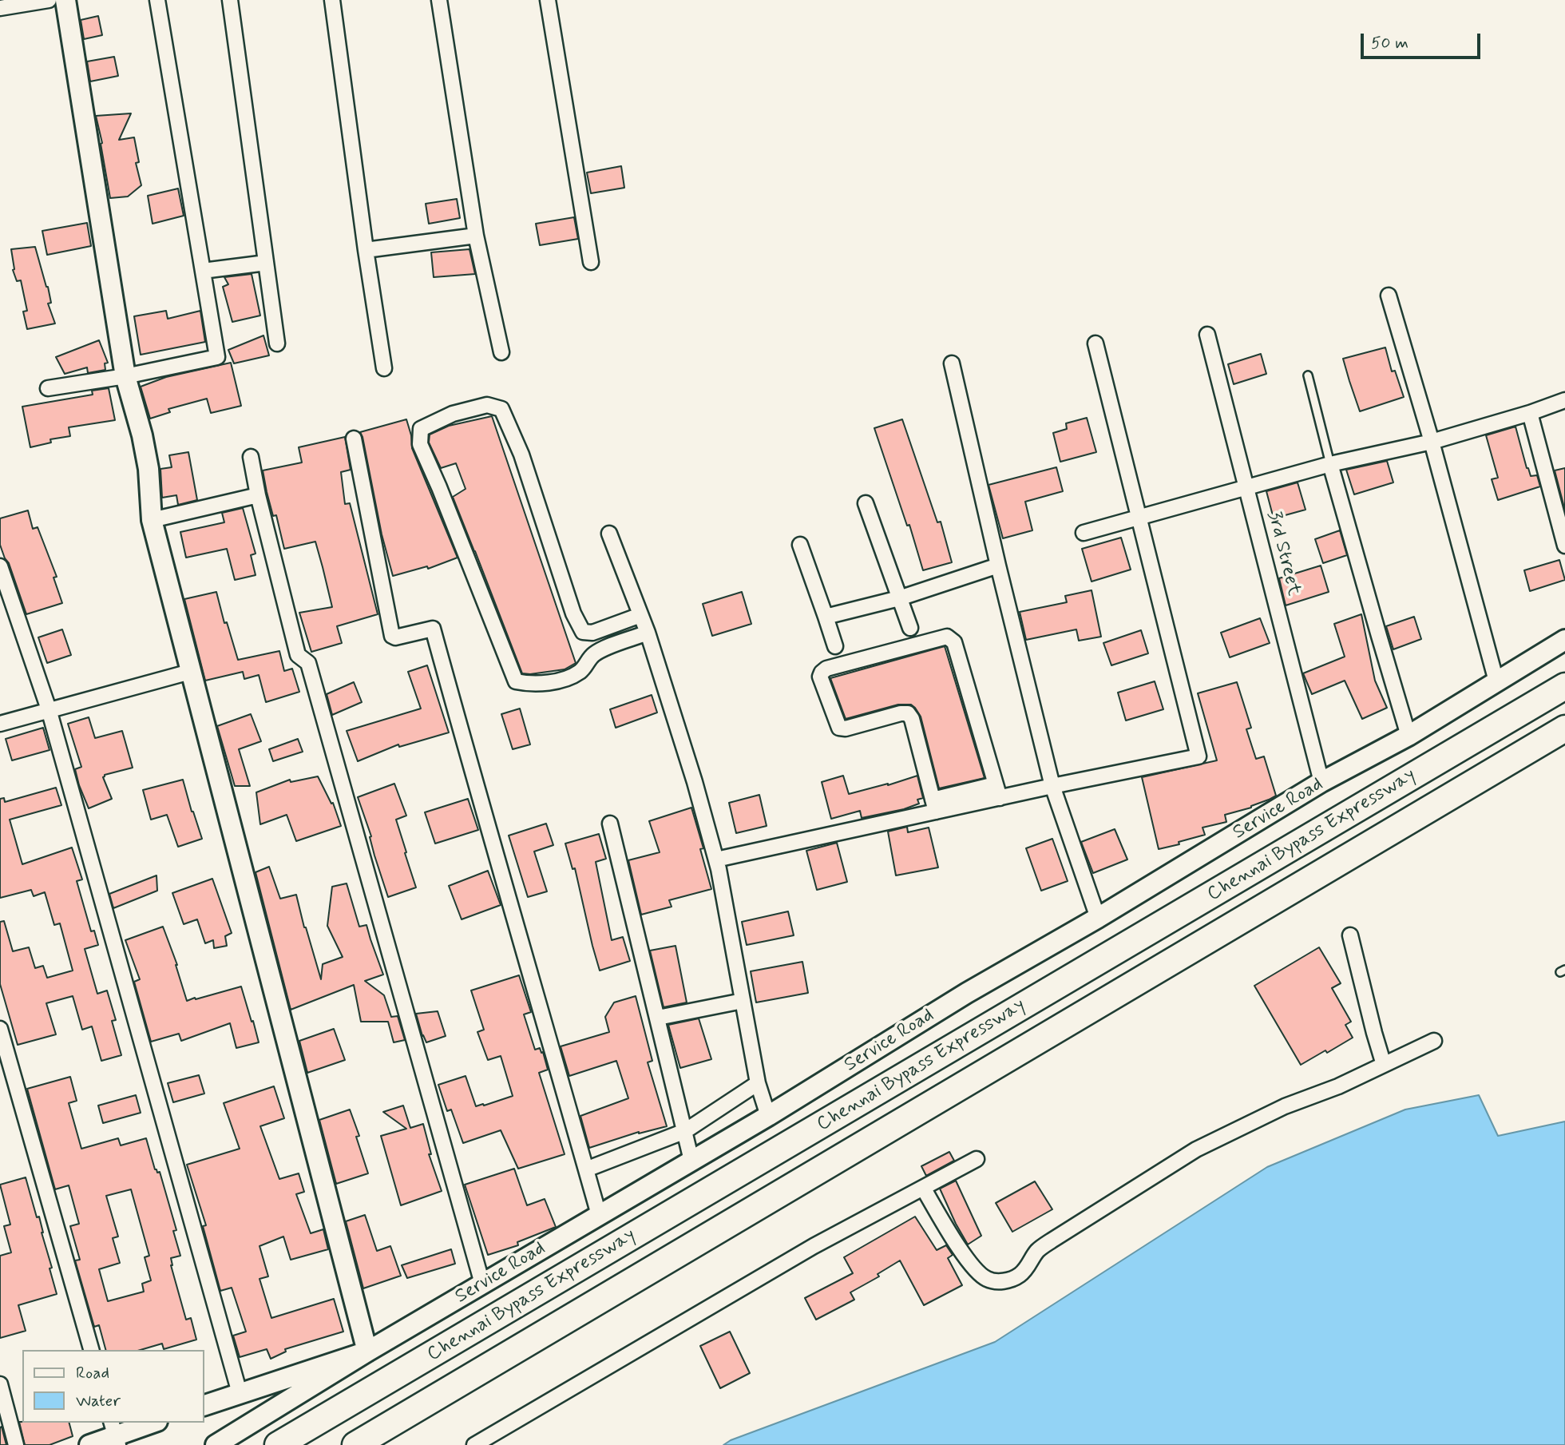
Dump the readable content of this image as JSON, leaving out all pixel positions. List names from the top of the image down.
{
  "streets": {
    "highway": ["Chennai Bypass Expressway"],
    "street": ["3rd Street", "Service Road"]
  },
  "crossings": [
    ["3rd Street", "Service Road"]
  ],
  "legend": ["Road", "Water"],
  "scale_bar": "50 m"
}
